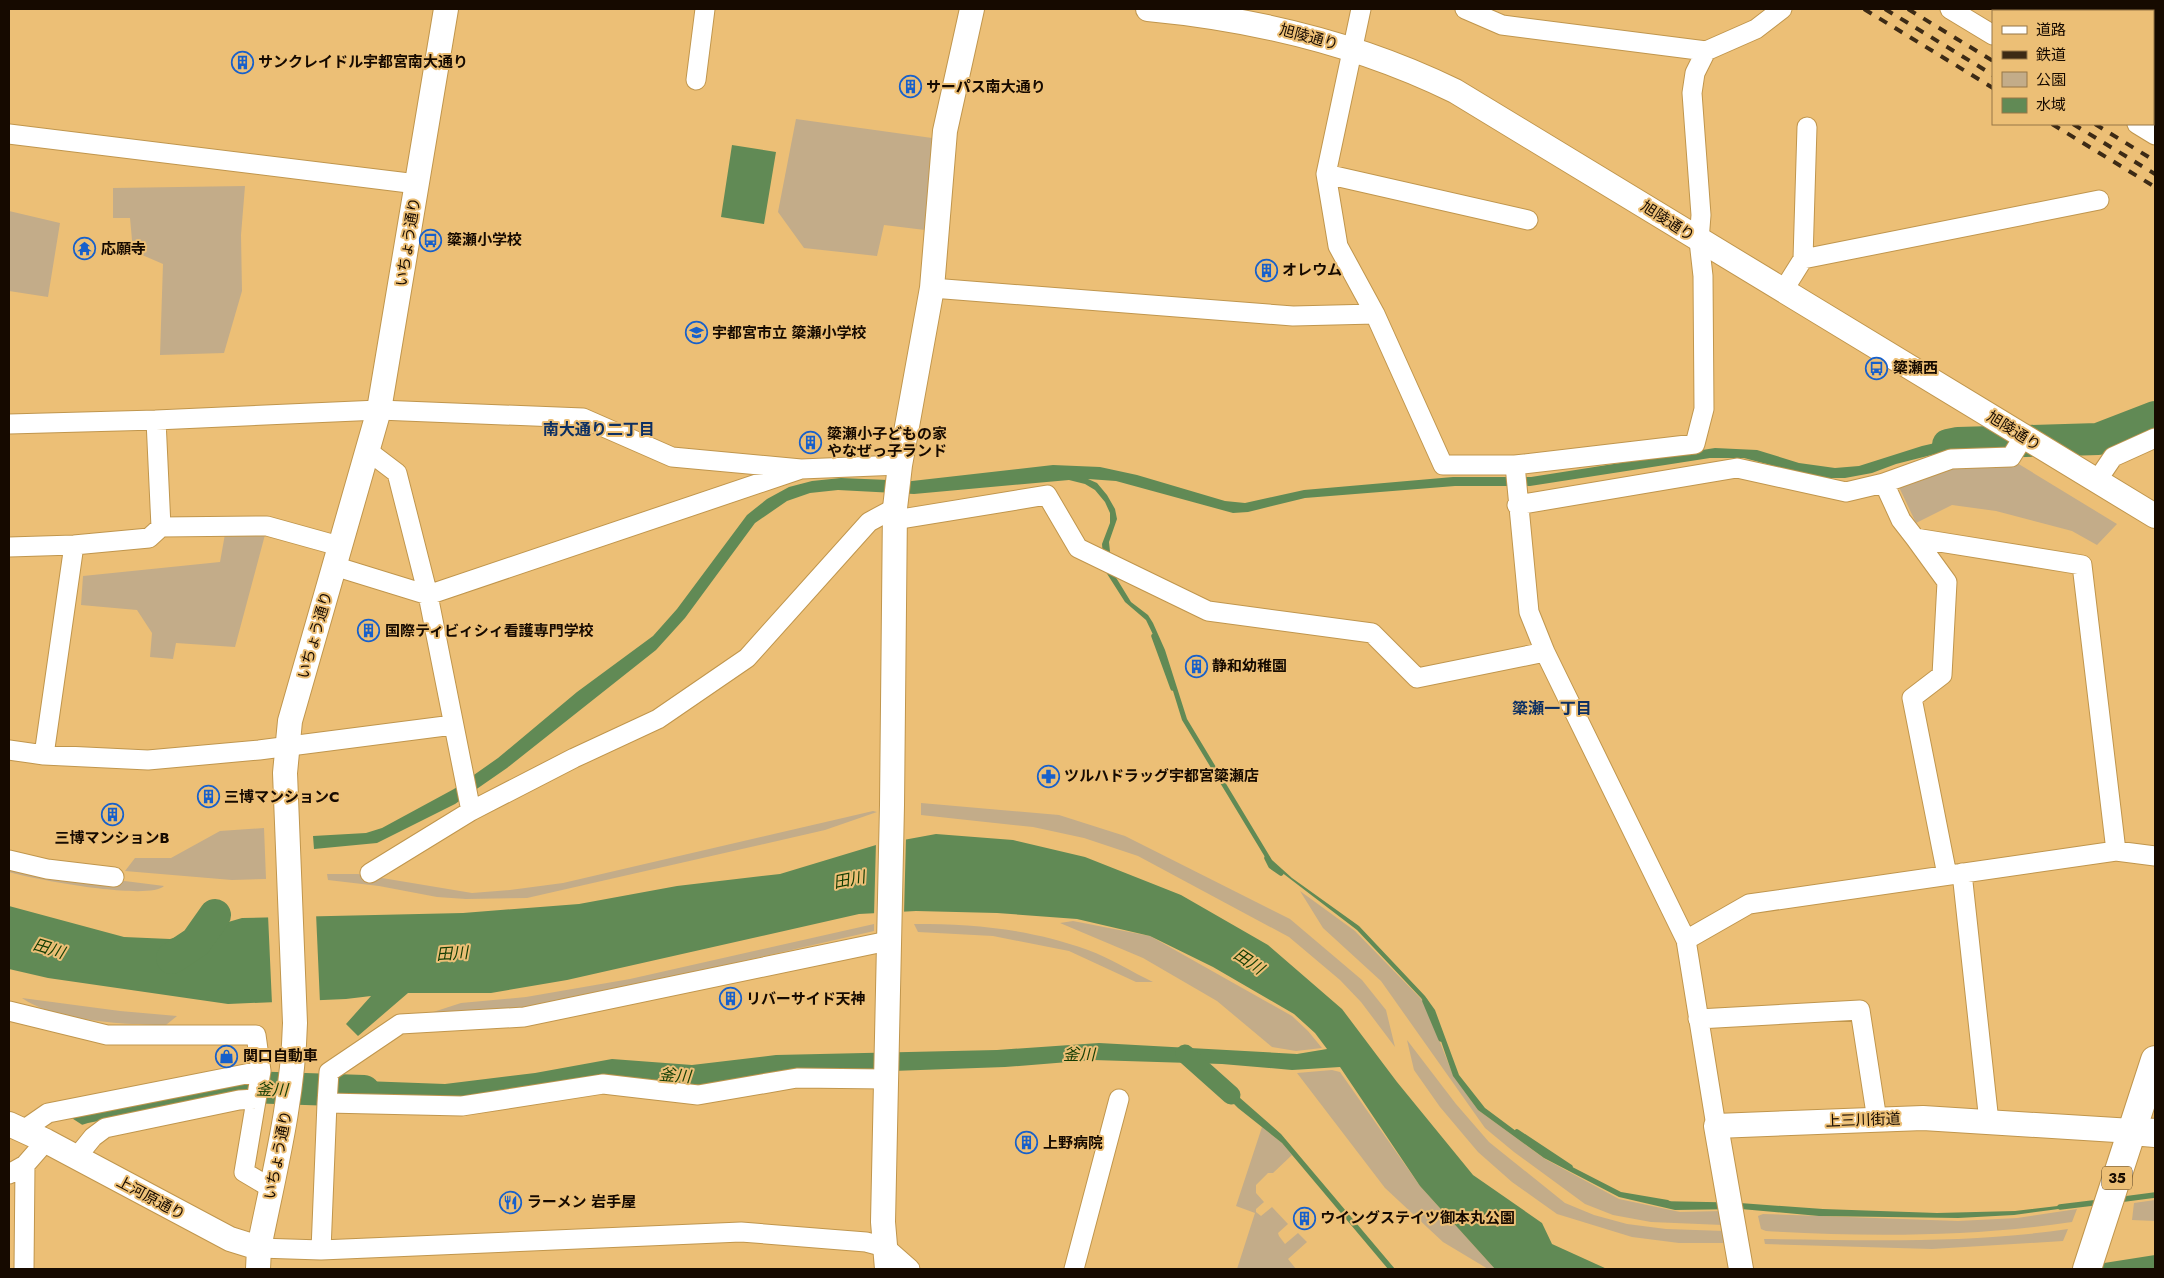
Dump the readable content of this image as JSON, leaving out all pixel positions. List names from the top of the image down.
{
  "streets": {
    "main road": ["35"],
    "street": [
      "旭陵通り",
      "いちょう通り",
      "上三川街道",
      "上河原通り"
    ]
  },
  "crossings": [
    ["いちょう通り", "上河原通り"],
    ["上三川街道", "35"]
  ],
  "districts": ["南大通り二丁目", "簗瀬一丁目"],
  "water": ["田川", "釜川"],
  "places": {
    "building": [
      "サンクレイドル宇都宮南大通り",
      "サーパス南大通り",
      "オレウム",
      "簗瀬小子どもの家 やなぜっ子ランド",
      "国際ティビィシィ看護専門学校",
      "静和幼稚園",
      "三博マンションC",
      "三博マンションB",
      "リバーサイド天神",
      "上野病院",
      "ウイングステイツ御本丸公園"
    ],
    "bus stop": ["簗瀬小学校", "簗瀬西"],
    "temple": ["応願寺"],
    "school or university": ["宇都宮市立 簗瀬小学校"],
    "pharmacy": ["ツルハドラッグ宇都宮簗瀬店"],
    "shop": ["関口自動車"],
    "restaurant": ["ラーメン 岩手屋"]
  },
  "legend": [
    "道路",
    "鉄道",
    "公園",
    "水域"
  ]
}
